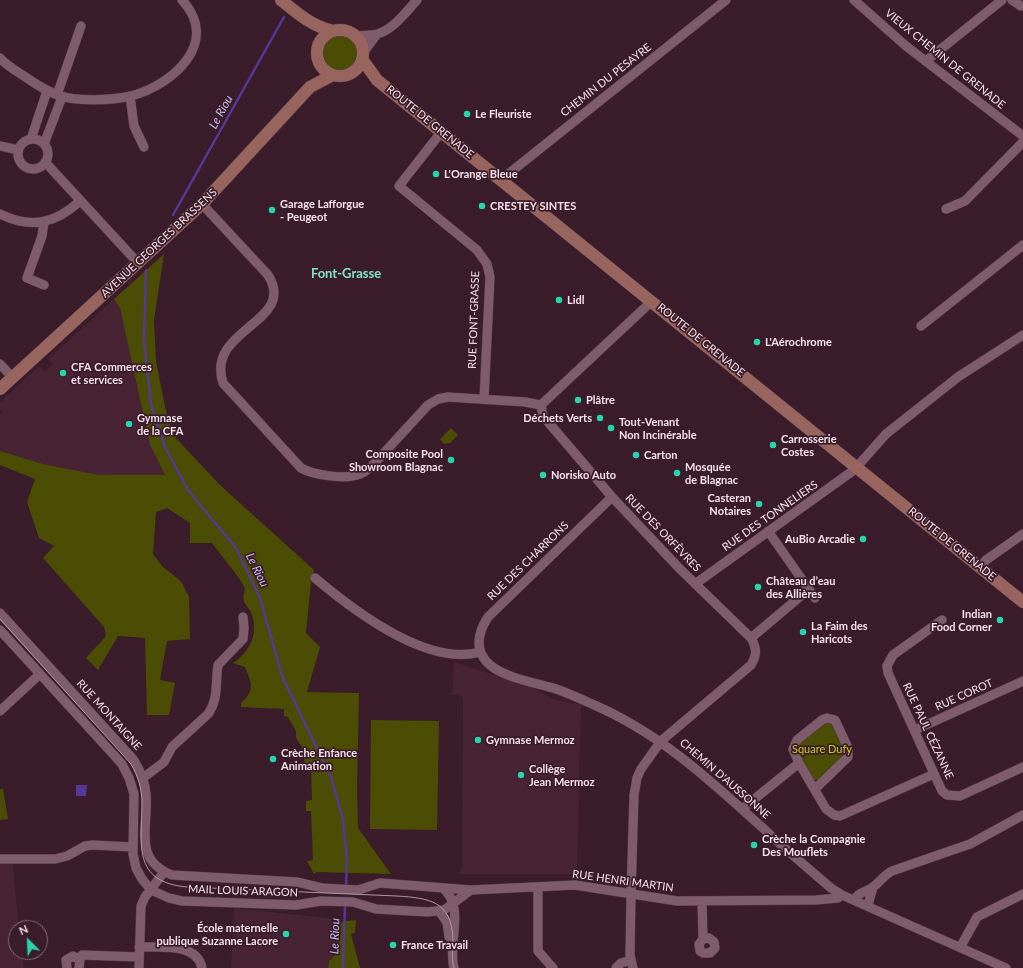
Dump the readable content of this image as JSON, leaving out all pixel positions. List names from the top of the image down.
{
  "streets": {
    "main road": ["ROUTE DE GRENADE", "AVENUE GEORGES BRASSENS"],
    "street": [
      "VIEUX CHEMIN DE GRENADE",
      "CHEMIN DU PESAYRE",
      "RUE FONT-GRASSE",
      "RUE DES TONNELIERS",
      "RUE DES ORFÈVRES",
      "RUE DES CHARRONS",
      "RUE COROT",
      "RUE MONTAIGNE",
      "RUE PAUL CÉZANNE",
      "CHEMIN D'AUSSONNE",
      "RUE HENRI MARTIN",
      "MAIL LOUIS ARAGON"
    ]
  },
  "crossings": [
    ["CHEMIN DU PESAYRE", "ROUTE DE GRENADE"],
    ["ROUTE DE GRENADE", "RUE FONT-GRASSE"],
    ["ROUTE DE GRENADE", "RUE DES TONNELIERS"],
    ["RUE DES TONNELIERS", "RUE DES ORFÈVRES"],
    ["RUE DES ORFÈVRES", "RUE DES CHARRONS"],
    ["RUE DES CHARRONS", "CHEMIN D'AUSSONNE"],
    ["RUE COROT", "RUE PAUL CÉZANNE"],
    ["RUE MONTAIGNE", "MAIL LOUIS ARAGON"],
    ["CHEMIN D'AUSSONNE", "RUE HENRI MARTIN"],
    ["RUE HENRI MARTIN", "MAIL LOUIS ARAGON"]
  ],
  "districts": ["Font-Grasse"],
  "water": ["Le Riou"],
  "parks": ["Square Dufy"],
  "places": [
    "Le Fleuriste",
    "L'Orange Bleue",
    "CRESTEY SINTES",
    "Garage Lafforgue - Peugeot",
    "Lidl",
    "L'Aérochrome",
    "CFA Commerces et services",
    "Plâtre",
    "Déchets Verts",
    "Gymnase de la CFA",
    "Tout-Venant Non Incinérable",
    "Carrosserie Costes",
    "Carton",
    "Composite Pool Showroom Blagnac",
    "Mosquée de Blagnac",
    "Norisko Auto",
    "Casteran Notaires",
    "AuBio Arcadie",
    "Château d’eau des Allières",
    "Indian Food Corner",
    "La Faim des Haricots",
    "Gymnase Mermoz",
    "Crèche Enfance Animation",
    "Collège Jean Mermoz",
    "Crèche la Compagnie Des Mouflets",
    "École maternelle publique Suzanne Lacore",
    "France Travail"
  ],
  "north": "top left"
}
